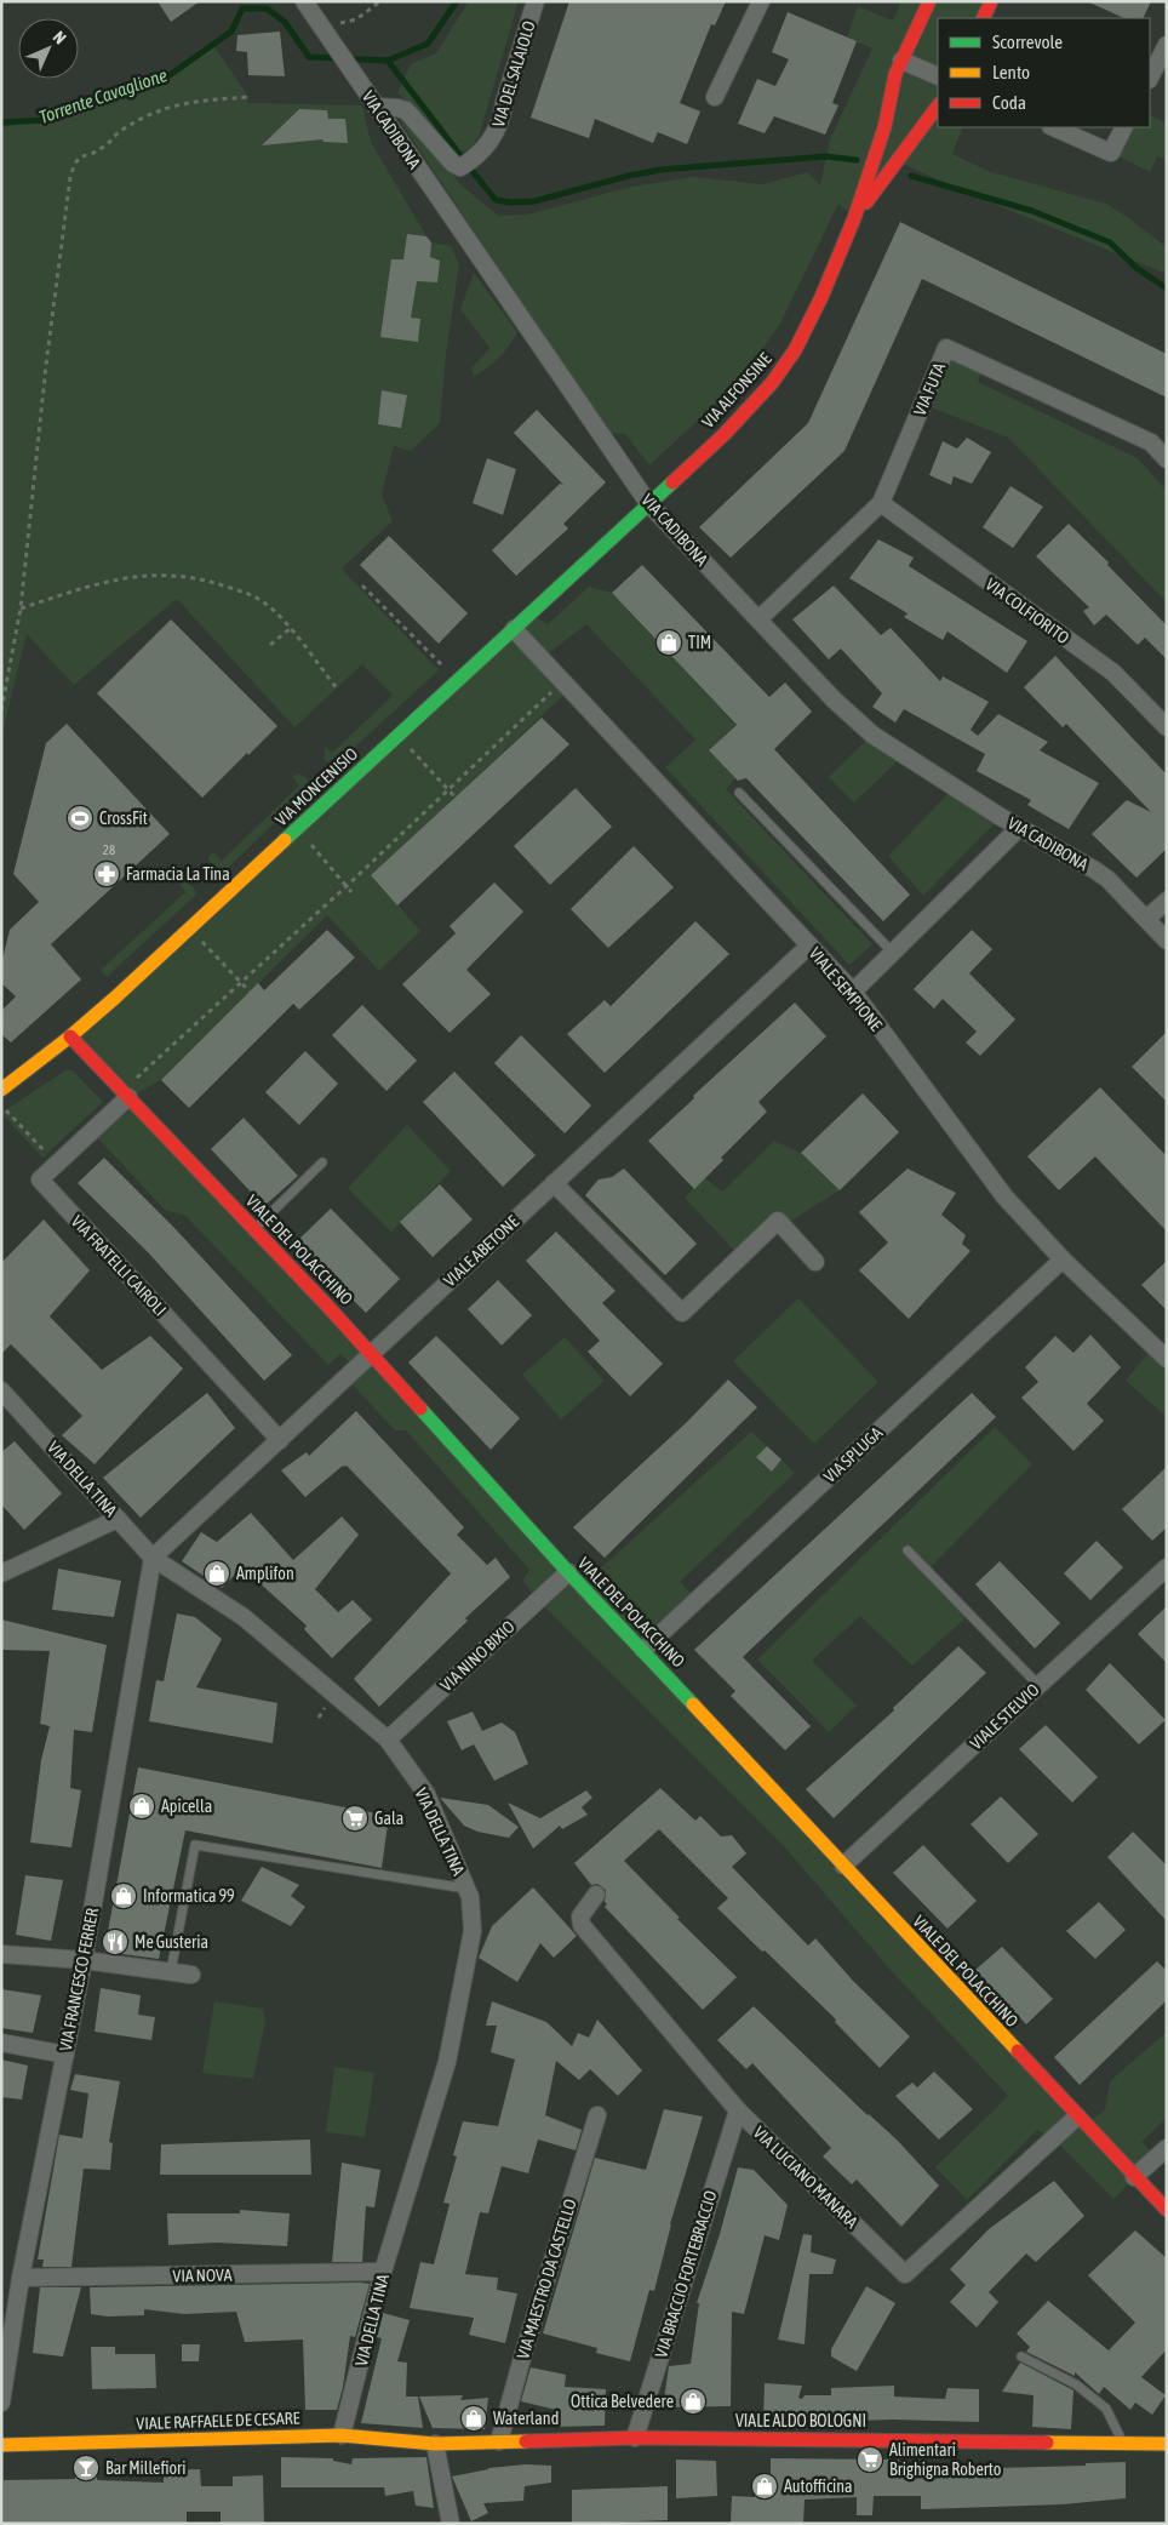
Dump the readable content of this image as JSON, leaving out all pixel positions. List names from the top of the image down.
{
  "streets": {
    "main road": [
      "VIA ALFONSINE",
      "VIA MONCENISIO",
      "VIALE DEL POLACCHINO",
      "VIALE RAFFAELE DE CESARE",
      "VIALE ALDO BOLOGNI"
    ],
    "street": [
      "VIA DEL SALAIOLO",
      "VIA CADIBONA",
      "VIA FUTA",
      "VIA COLFIORITO",
      "VIALE SEMPIONE",
      "VIALE ABETONE",
      "VIA FRATELLI CAIROLI",
      "VIA SPLUGA",
      "VIA DELLA TINA",
      "VIA NINO BIXIO",
      "VIALE STELVIO",
      "VIA FRANCESCO FERRER",
      "VIA LUCIANO MANARA",
      "VIA BRACCIO FORTEBRACCIO",
      "VIA NOVA",
      "VIA MAESTRO DA CASTELLO"
    ]
  },
  "crossings": [
    ["VIA DEL SALAIOLO", "VIA CADIBONA"],
    ["VIA CADIBONA", "VIA FUTA"],
    ["VIA CADIBONA", "VIA ALFONSINE"],
    ["VIA CADIBONA", "VIA MONCENISIO"],
    ["VIA FUTA", "VIA COLFIORITO"],
    ["VIA ALFONSINE", "VIA MONCENISIO"],
    ["VIA MONCENISIO", "VIALE SEMPIONE"],
    ["VIA MONCENISIO", "VIALE DEL POLACCHINO"],
    ["VIALE SEMPIONE", "VIALE ABETONE"],
    ["VIALE SEMPIONE", "VIA SPLUGA"],
    ["VIALE DEL POLACCHINO", "VIALE ABETONE"],
    ["VIALE DEL POLACCHINO", "VIA FRATELLI CAIROLI"],
    ["VIALE DEL POLACCHINO", "VIA SPLUGA"],
    ["VIALE DEL POLACCHINO", "VIA NINO BIXIO"],
    ["VIALE DEL POLACCHINO", "VIALE STELVIO"],
    ["VIALE DEL POLACCHINO", "VIA LUCIANO MANARA"],
    ["VIALE ABETONE", "VIA FRATELLI CAIROLI"],
    ["VIALE ABETONE", "VIA DELLA TINA"],
    ["VIALE ABETONE", "VIA FRANCESCO FERRER"],
    ["VIA DELLA TINA", "VIA NINO BIXIO"],
    ["VIA DELLA TINA", "VIA FRANCESCO FERRER"],
    ["VIA DELLA TINA", "VIA NOVA"],
    ["VIA DELLA TINA", "VIALE RAFFAELE DE CESARE"],
    ["VIA FRANCESCO FERRER", "VIA NOVA"],
    ["VIA LUCIANO MANARA", "VIA BRACCIO FORTEBRACCIO"],
    ["VIA BRACCIO FORTEBRACCIO", "VIALE ALDO BOLOGNI"],
    ["VIA MAESTRO DA CASTELLO", "VIALE ALDO BOLOGNI"],
    ["VIALE RAFFAELE DE CESARE", "VIALE ALDO BOLOGNI"]
  ],
  "water": ["Torrente Cavaglione"],
  "places": {
    "shop": [
      "TIM",
      "Amplifon",
      "Apicella",
      "Informatica 99",
      "Ottica Belvedere",
      "Waterland",
      "Autofficina"
    ],
    "sports": ["CrossFit"],
    "pharmacy": ["Farmacia La Tina"],
    "supermarket": ["Gala", "Alimentari Brighigna Roberto"],
    "restaurant": ["Me Gusteria"],
    "bar": ["Bar Millefiori"]
  },
  "house_numbers": ["28"],
  "legend": ["Scorrevole", "Lento", "Coda"],
  "north": "top right"
}
